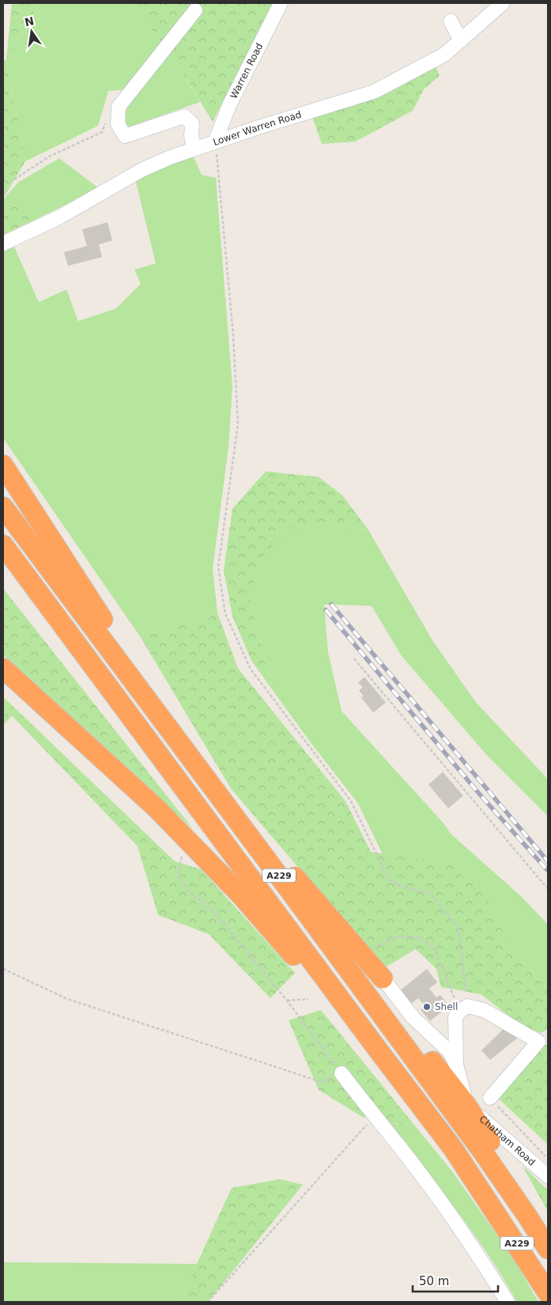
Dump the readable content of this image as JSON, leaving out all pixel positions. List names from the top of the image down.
{
  "streets": {
    "highway": ["A229"],
    "street": ["Warren Road", "Lower Warren Road", "Chatham Road"]
  },
  "crossings": [
    ["Warren Road", "Lower Warren Road"]
  ],
  "places": ["Shell"],
  "scale_bar": "50 m",
  "north": "top"
}
